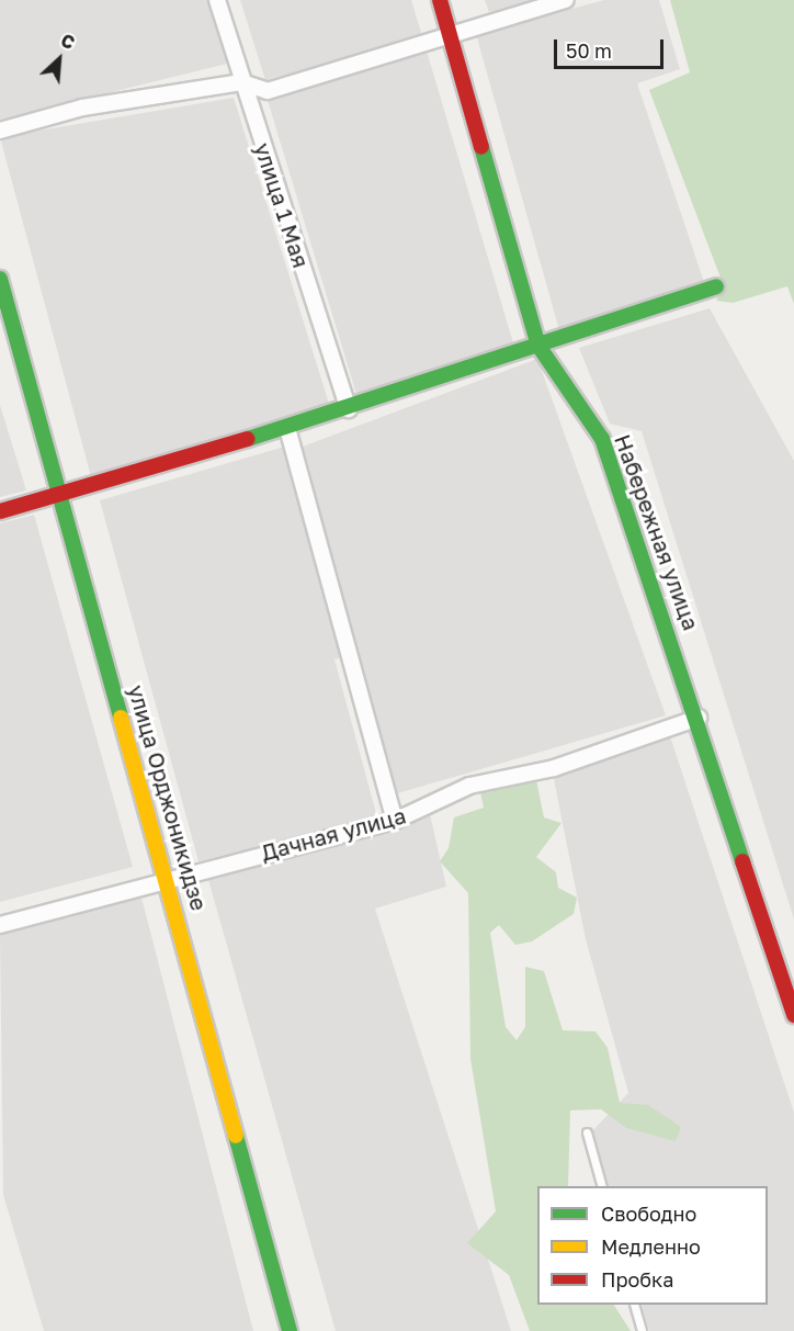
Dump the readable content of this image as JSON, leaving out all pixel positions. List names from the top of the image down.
{
  "streets": {
    "street": [
      "улица 1 Мая",
      "Набережная улица",
      "улица Орджоникидзе",
      "Дачная улица"
    ]
  },
  "crossings": [
    ["Набережная улица", "Дачная улица"],
    ["улица Орджоникидзе", "Дачная улица"]
  ],
  "legend": ["Свободно", "Медленно", "Пробка"],
  "scale_bar": "50 m",
  "north": "top right"
}
